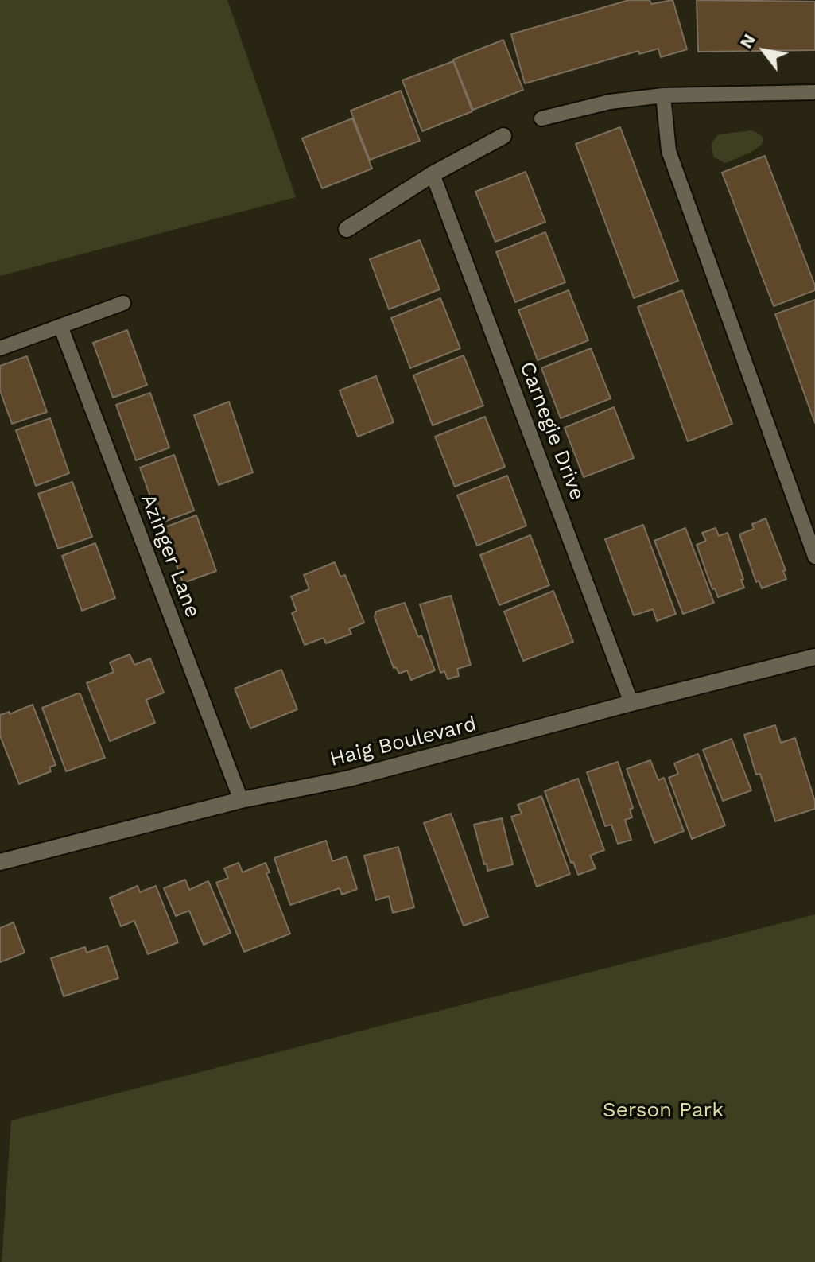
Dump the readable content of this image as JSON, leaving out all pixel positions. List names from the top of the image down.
{
  "streets": {
    "street": ["Haig Boulevard"],
    "lane": ["Carnegie Drive", "Azinger Lane"]
  },
  "crossings": [
    ["Carnegie Drive", "Haig Boulevard"],
    ["Azinger Lane", "Haig Boulevard"]
  ],
  "parks": ["Serson Park"],
  "north": "top left"
}
